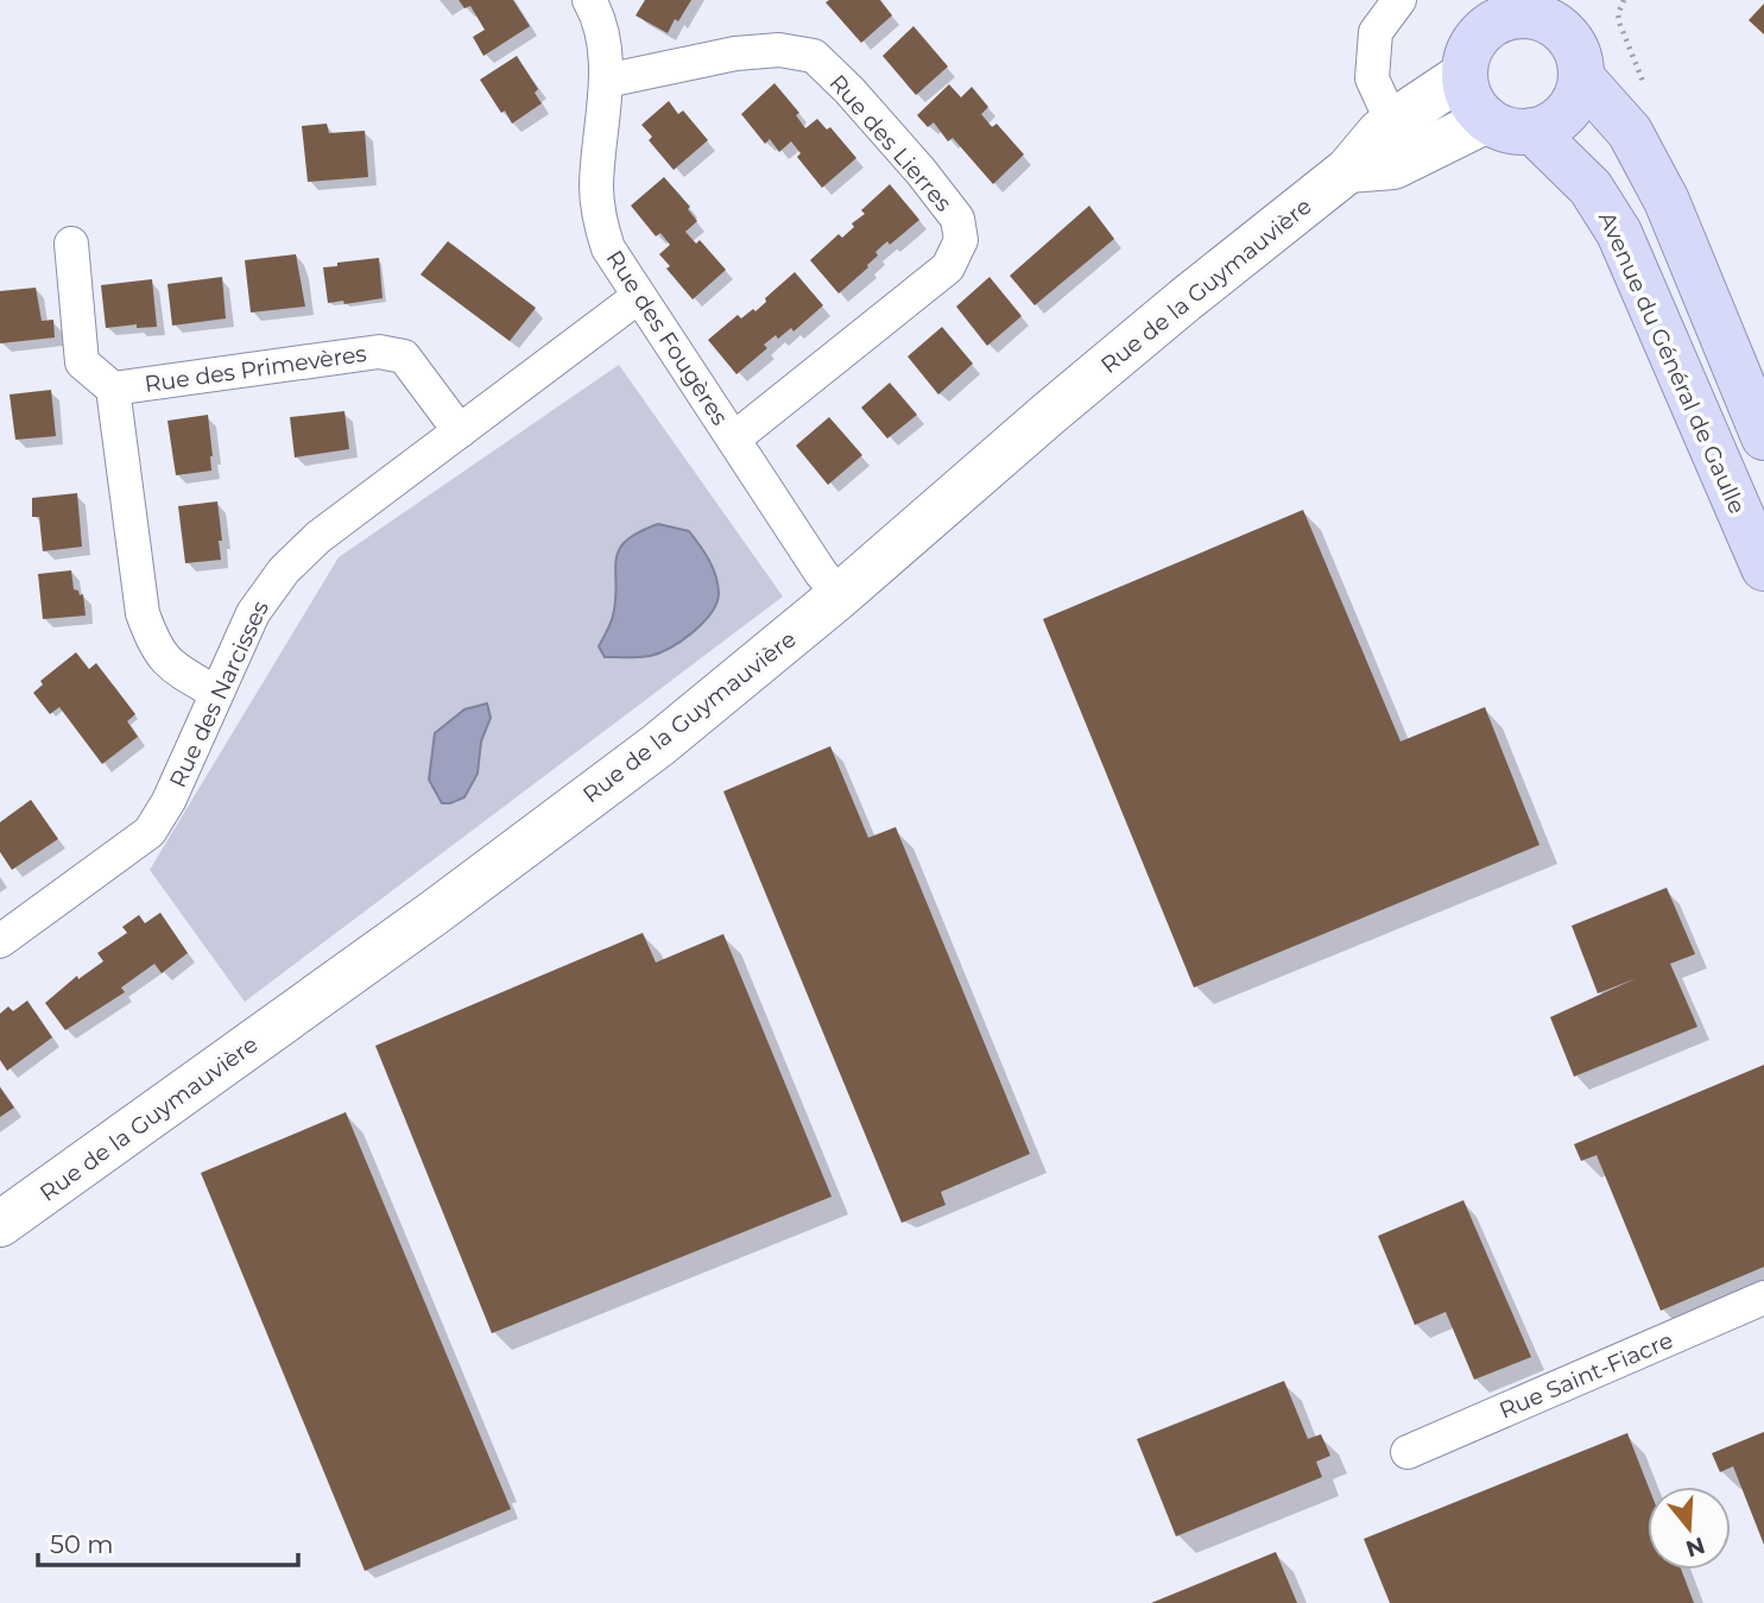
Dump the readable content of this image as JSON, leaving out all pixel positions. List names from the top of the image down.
{
  "streets": {
    "main road": ["Avenue du Général de Gaulle"],
    "street": [
      "Rue des Lierres",
      "Rue de la Guymauvière",
      "Rue des Fougères",
      "Rue des Primevères",
      "Rue des Narcisses",
      "Rue Saint-Fiacre"
    ]
  },
  "crossings": [
    ["Rue des Lierres", "Rue des Fougères"],
    ["Rue de la Guymauvière", "Rue des Fougères"],
    ["Rue de la Guymauvière", "Avenue du Général de Gaulle"],
    ["Rue des Fougères", "Rue des Narcisses"],
    ["Rue des Primevères", "Rue des Narcisses"]
  ],
  "scale_bar": "50 m",
  "north": "bottom"
}
